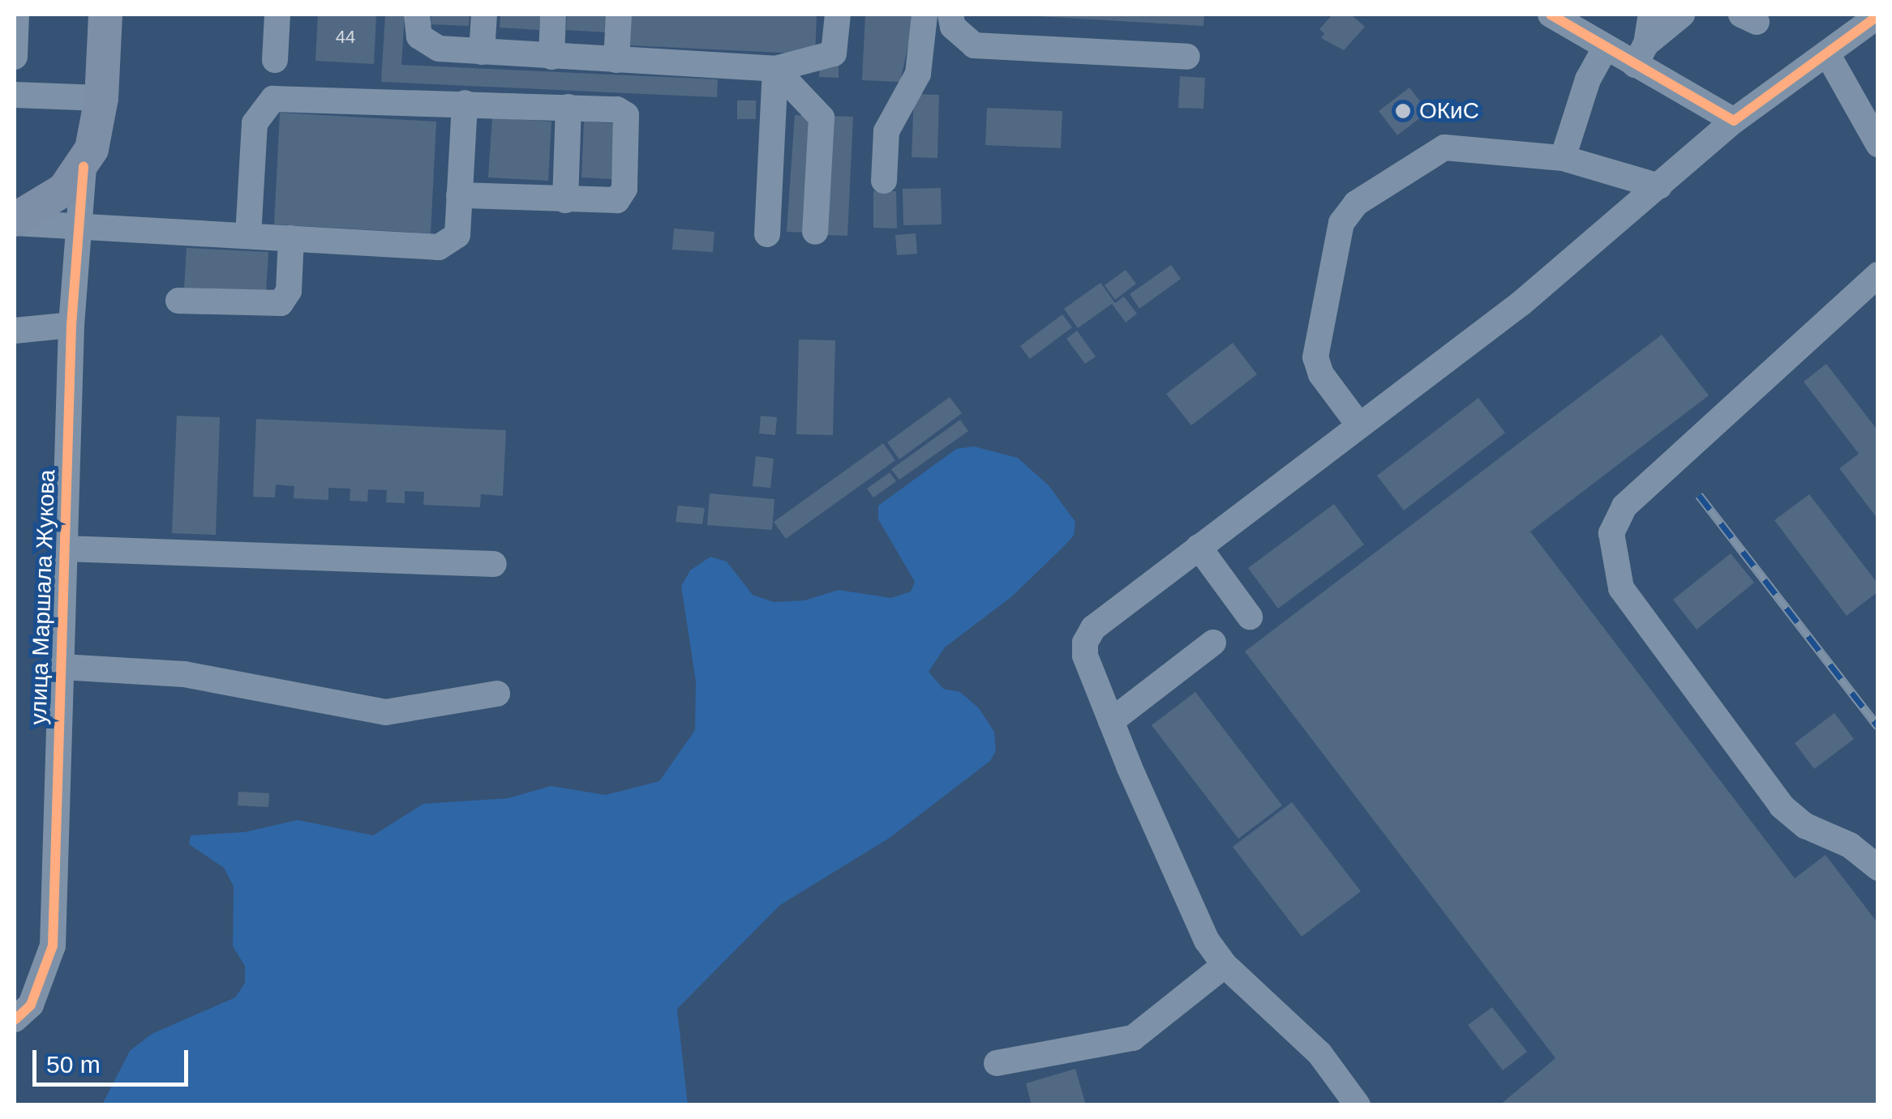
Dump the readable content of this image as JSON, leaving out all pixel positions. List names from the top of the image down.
{
  "streets": {
    "main road": ["улица Маршала Жукова"]
  },
  "places": ["ОКиС"],
  "house_numbers": ["44"],
  "scale_bar": "50 m"
}
